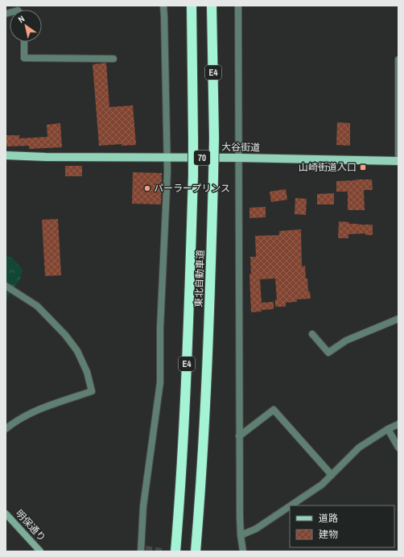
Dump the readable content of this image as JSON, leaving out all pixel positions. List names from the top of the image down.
{
  "streets": {
    "highway": ["E4", "東北自動車道"],
    "main road": ["大谷街道", "70"],
    "street": ["明保通り"]
  },
  "places": {
    "transit": ["山崎街道入口"],
    "other": ["パーラープリンス"]
  },
  "legend": ["道路", "建物"],
  "north": "top left"
}
